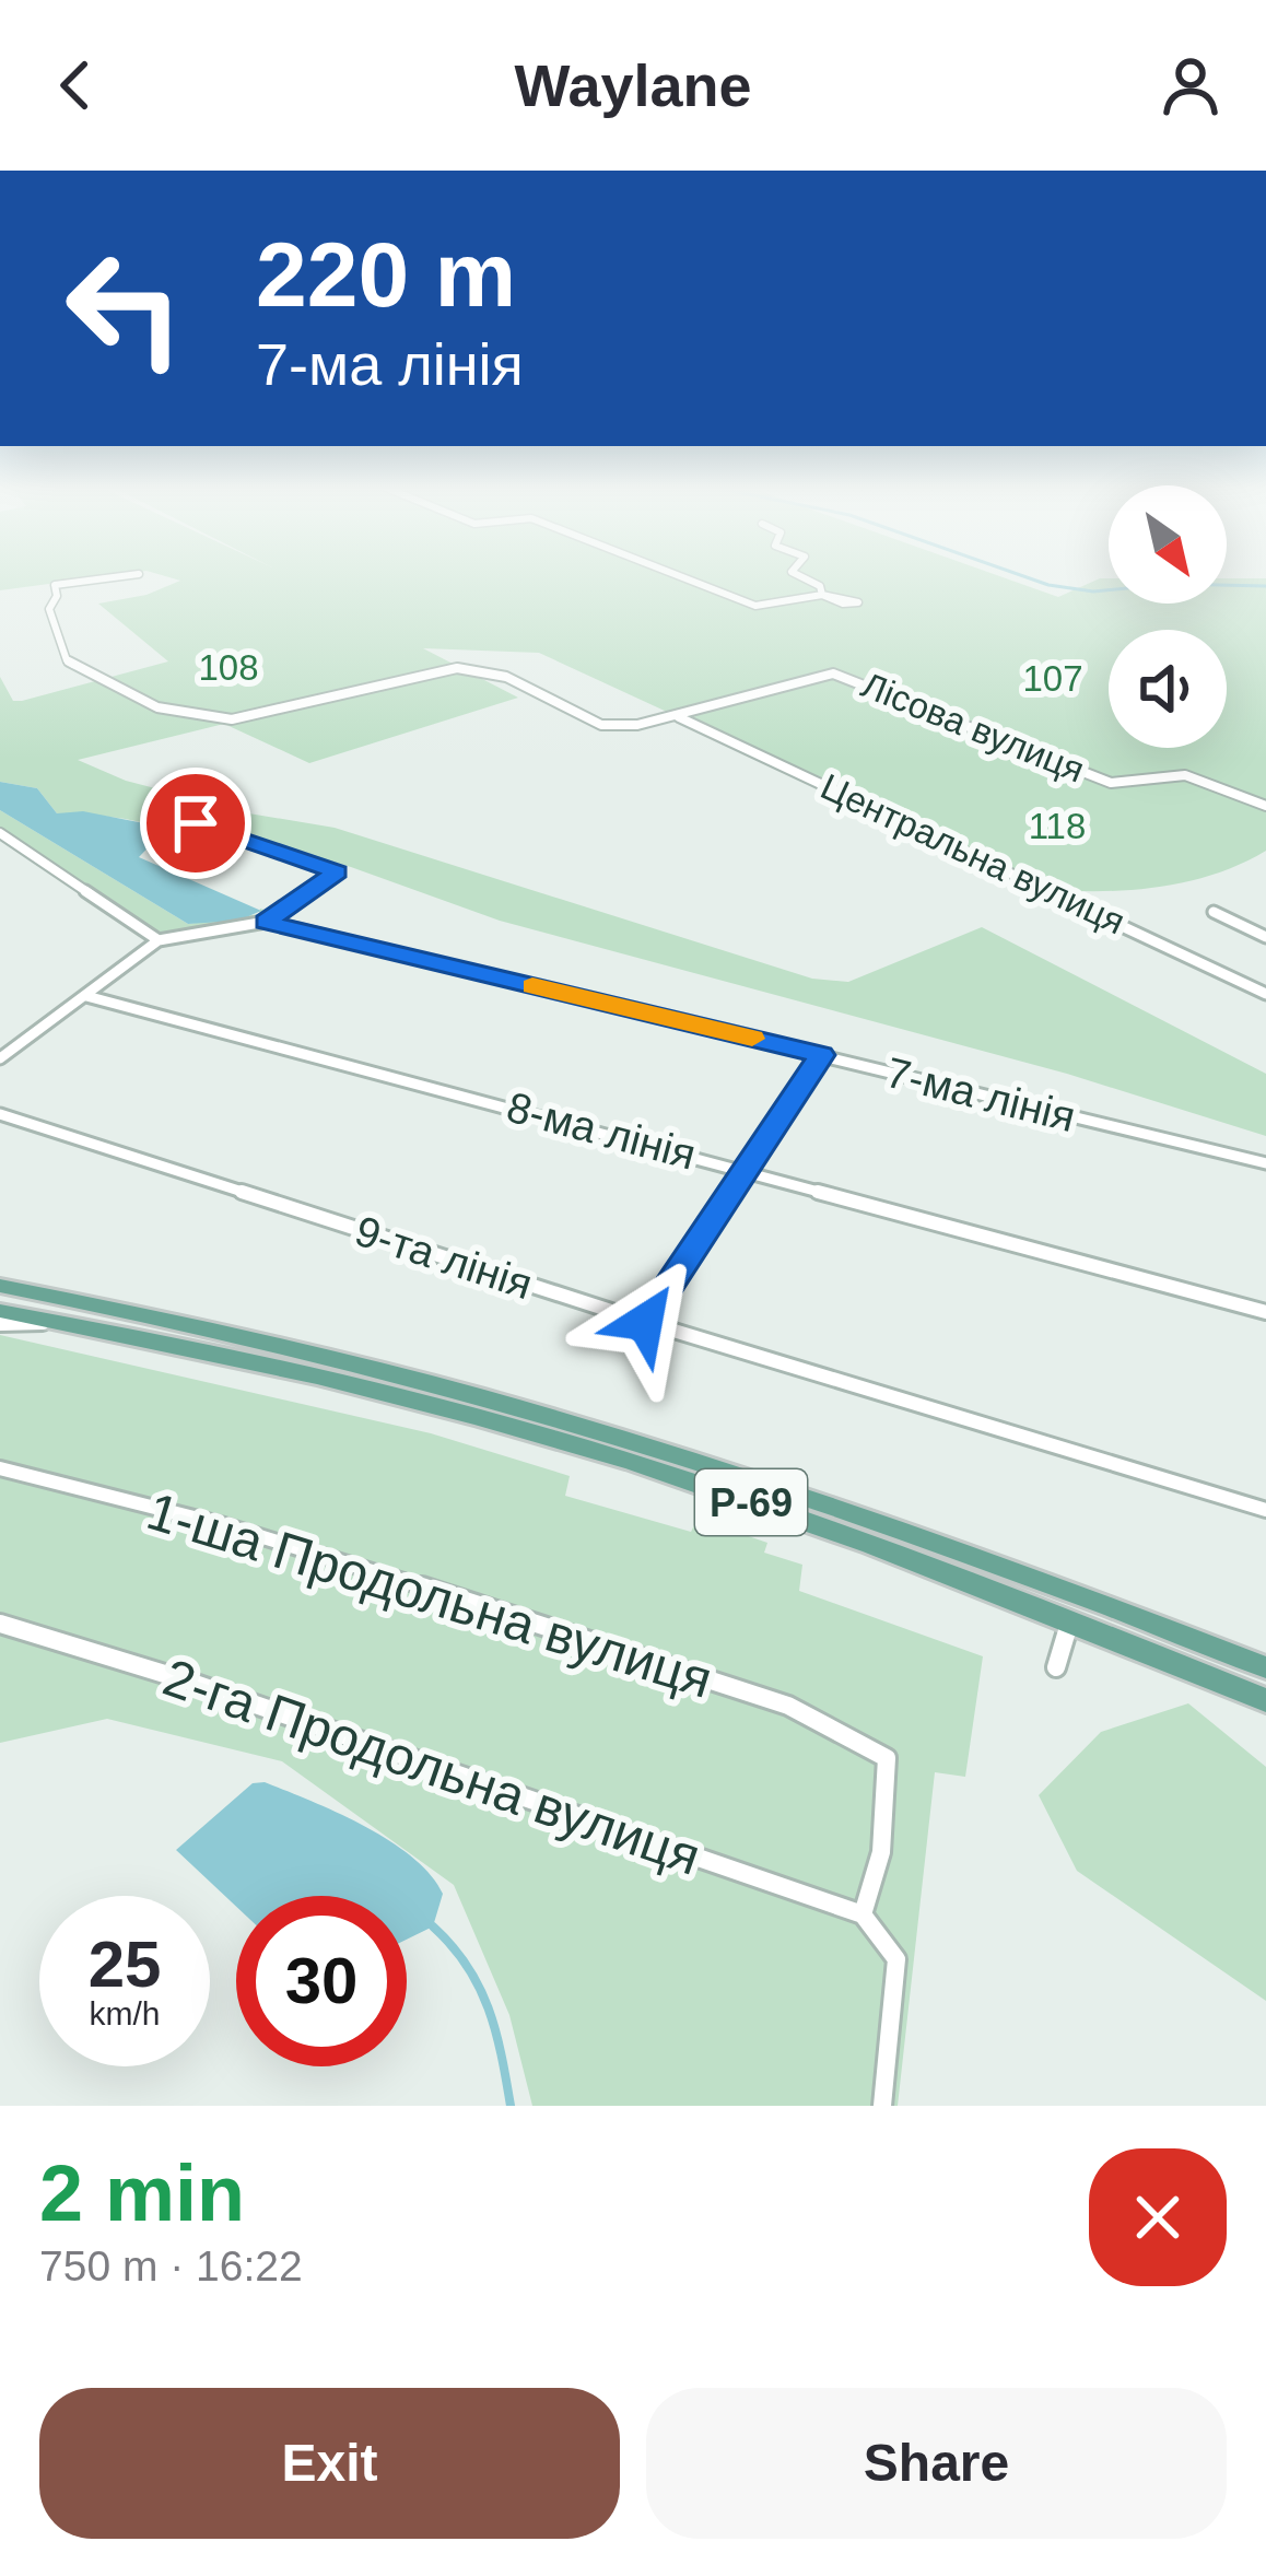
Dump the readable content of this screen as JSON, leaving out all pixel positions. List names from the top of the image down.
{
  "streets": {
    "main road": ["Р-69"],
    "street": [
      "Лісова вулиця",
      "Центральна вулиця",
      "7-ма лінія",
      "8-ма лінія",
      "9-та лінія",
      "1-ша Продольна вулиця",
      "2-га Продольна вулиця"
    ]
  },
  "crossings": [
    ["Лісова вулиця", "Центральна вулиця"],
    ["1-ша Продольна вулиця", "2-га Продольна вулиця"]
  ],
  "parks": ["108", "107", "118"],
  "north": "bottom right",
  "page": {
    "header": "Waylane",
    "turn": ["220 m", "7-ма лінія"],
    "speed": "25 km/h",
    "limit": "30",
    "heading": ["2 min", "750 m · 16:22"],
    "buttons": ["Exit", "Share"]
  }
}
